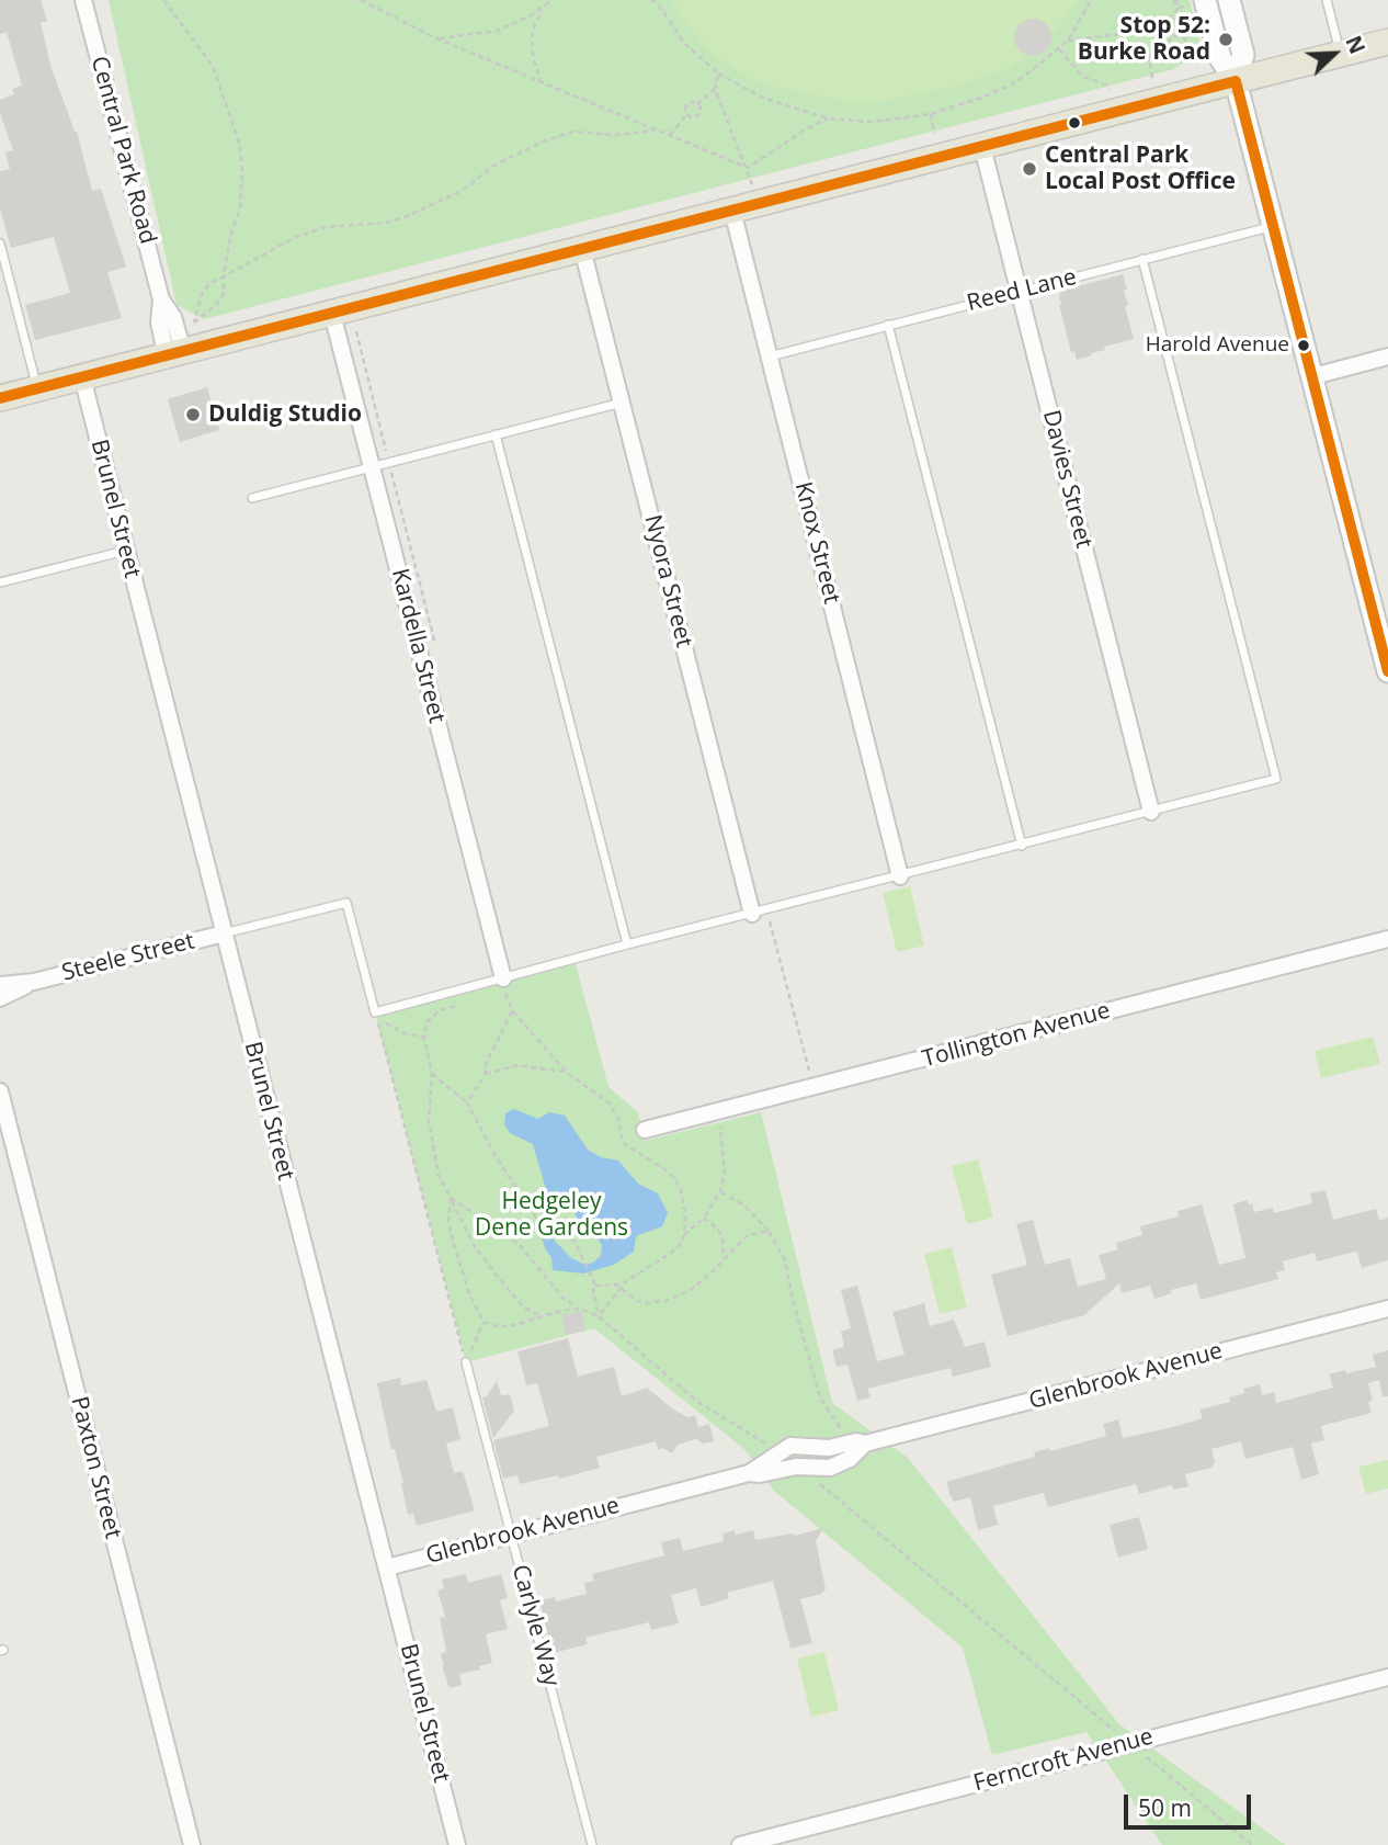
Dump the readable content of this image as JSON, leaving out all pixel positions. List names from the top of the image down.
{
  "streets": {
    "street": [
      "Central Park Road",
      "Davies Street",
      "Brunel Street",
      "Knox Street",
      "Nyora Street",
      "Kardella Street",
      "Steele Street",
      "Tollington Avenue",
      "Glenbrook Avenue",
      "Paxton Street",
      "Ferncroft Avenue"
    ],
    "lane": ["Reed Lane", "Carlyle Way"]
  },
  "crossings": [
    ["Reed Lane", "Davies Street"],
    ["Reed Lane", "Knox Street"],
    ["Brunel Street", "Steele Street"],
    ["Brunel Street", "Glenbrook Avenue"],
    ["Glenbrook Avenue", "Carlyle Way"]
  ],
  "parks": ["Hedgeley Dene Gardens"],
  "places": [
    "Stop 52: Burke Road",
    "Central Park Local Post Office",
    "Harold Avenue",
    "Duldig Studio"
  ],
  "scale_bar": "50 m",
  "north": "top right"
}
